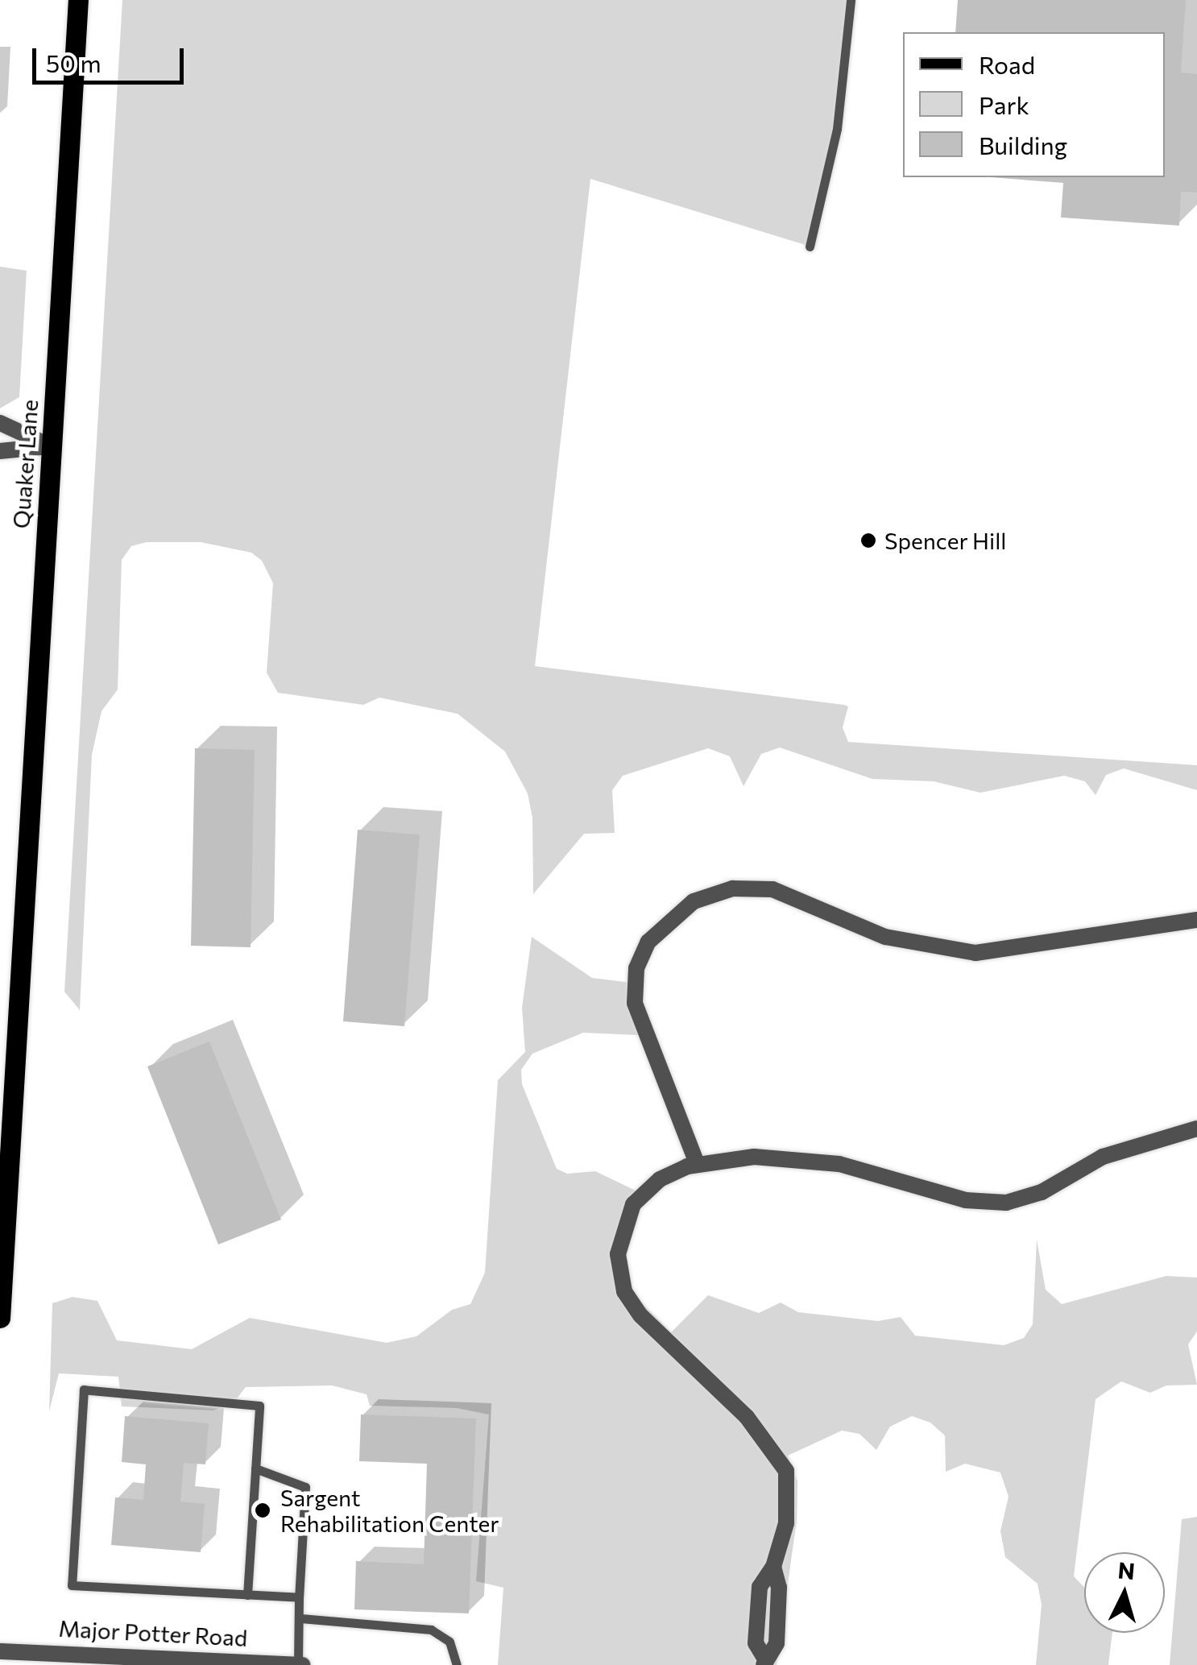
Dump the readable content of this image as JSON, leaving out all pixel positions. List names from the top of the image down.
{
  "streets": {
    "main road": ["Quaker Lane"],
    "street": ["Major Potter Road"]
  },
  "places": ["Spencer Hill", "Sargent Rehabilitation Center"],
  "legend": ["Road", "Park", "Building"],
  "scale_bar": "50 m",
  "north": "top"
}
